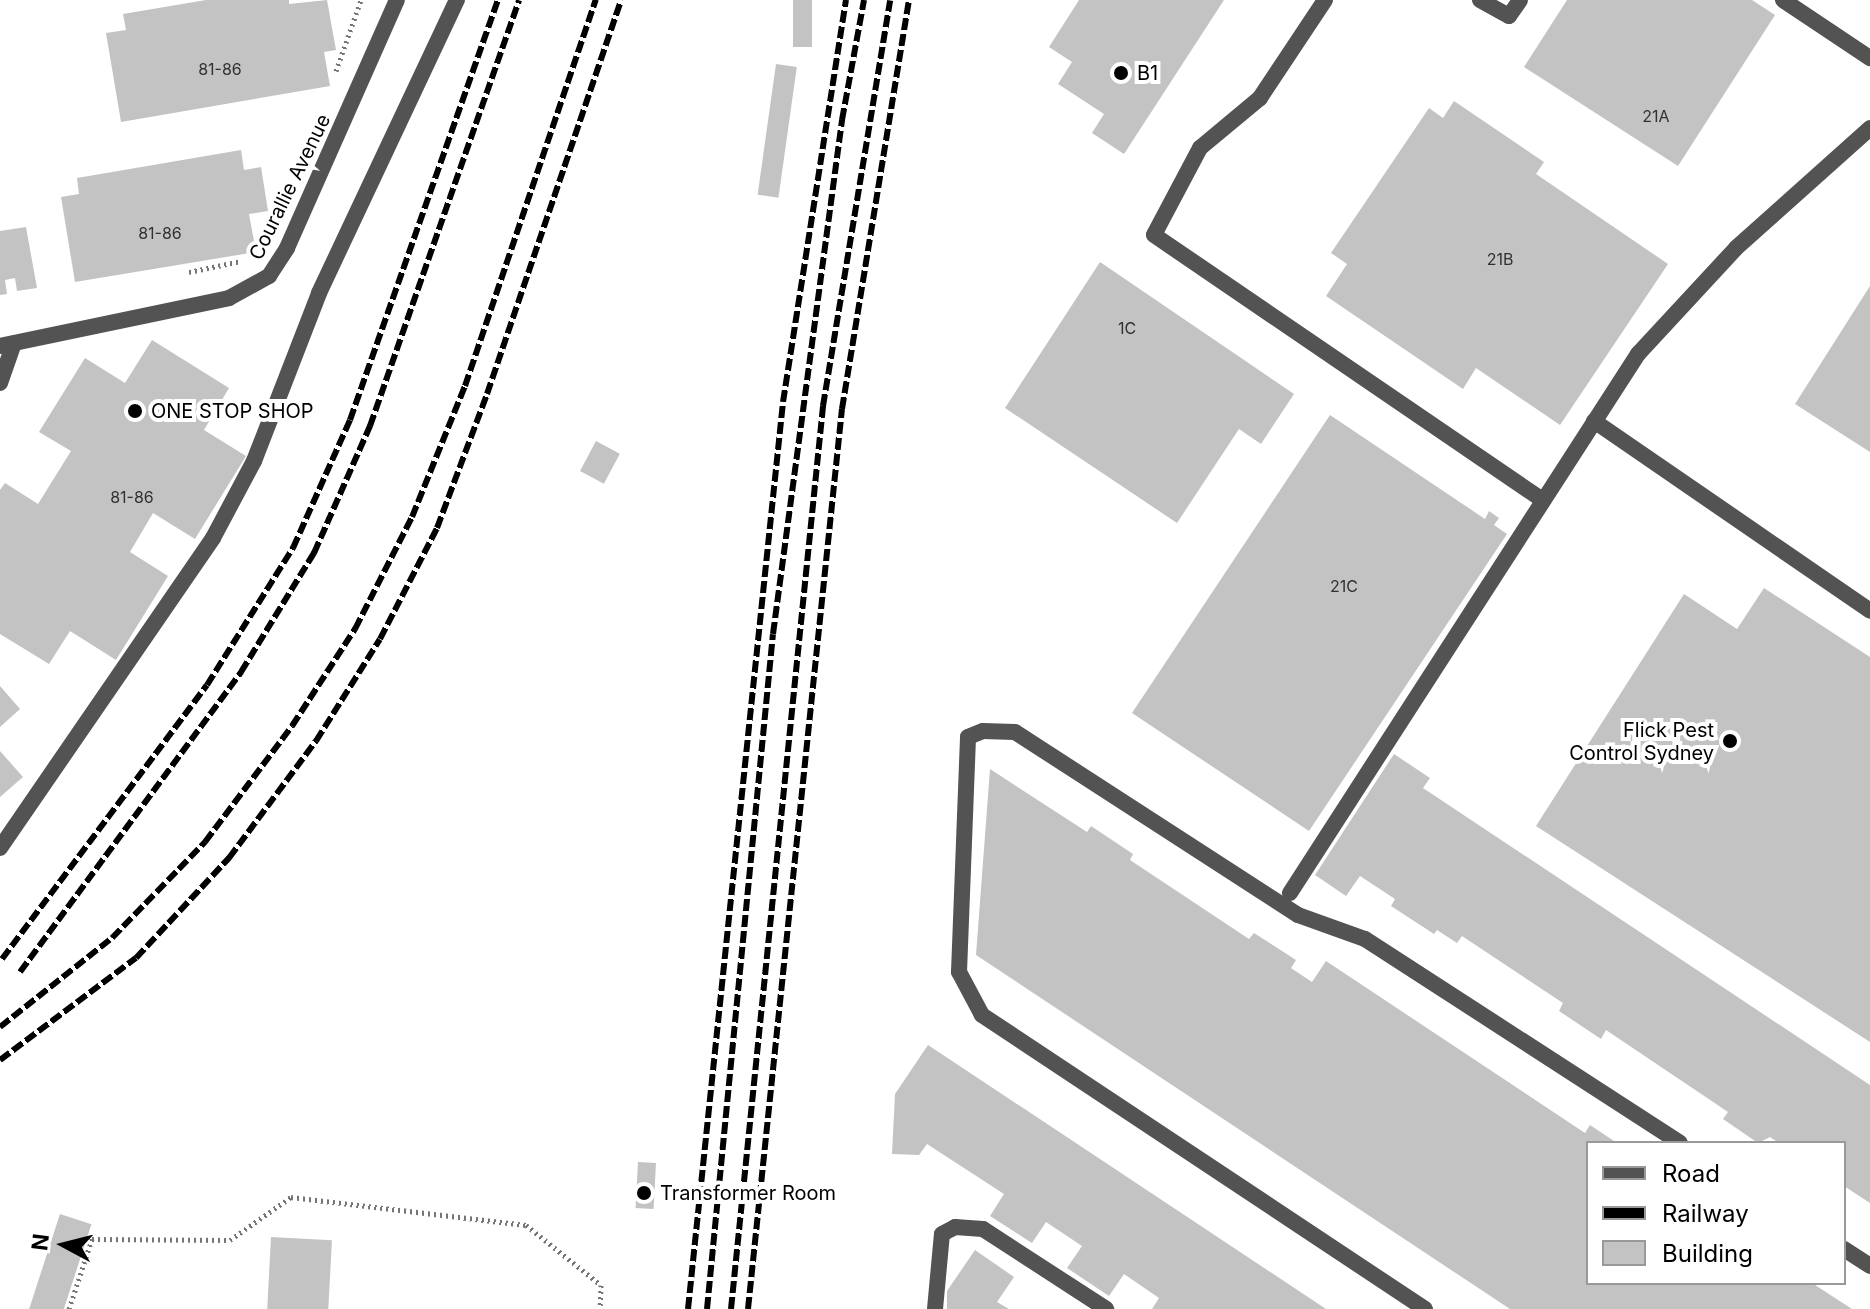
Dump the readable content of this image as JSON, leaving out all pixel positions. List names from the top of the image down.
{
  "streets": {
    "street": ["Courallie Avenue"]
  },
  "places": [
    "B1",
    "ONE STOP SHOP",
    "Flick Pest Control Sydney",
    "Transformer Room"
  ],
  "house_numbers": [
    "81-86",
    "21A",
    "81-86",
    "21B",
    "1C",
    "81-86",
    "21C"
  ],
  "legend": ["Road", "Railway", "Building"],
  "north": "left"
}
